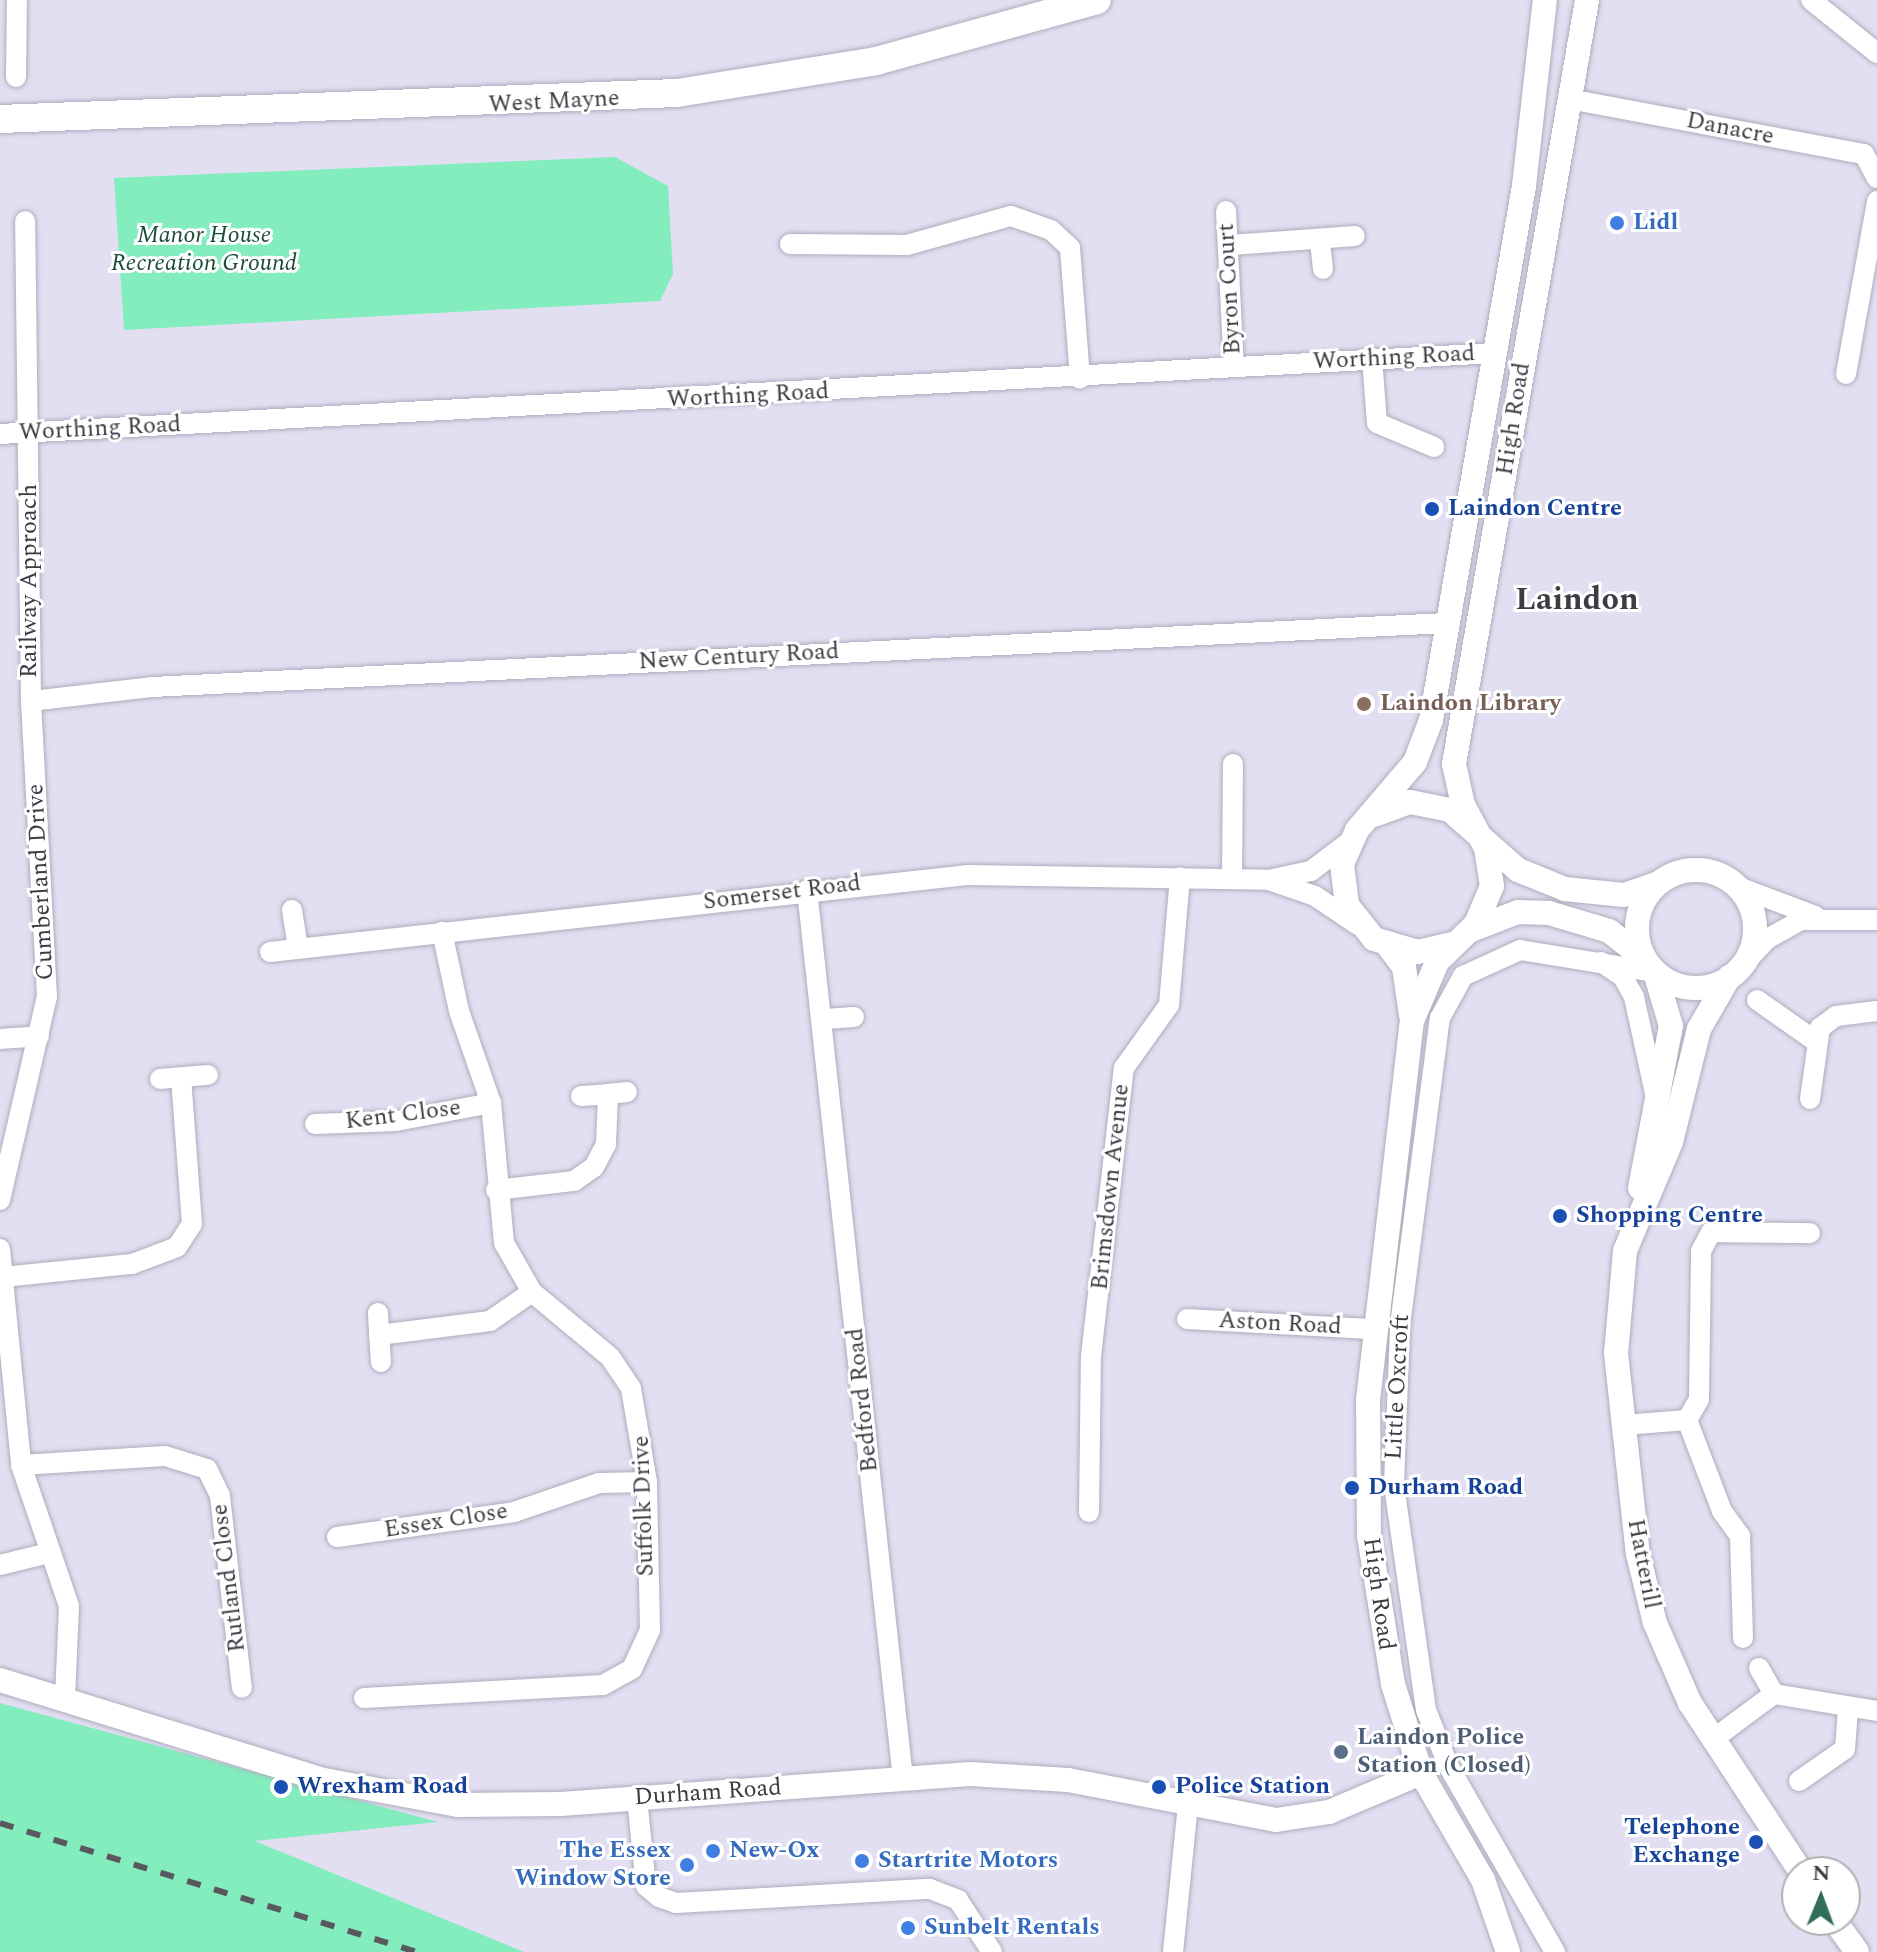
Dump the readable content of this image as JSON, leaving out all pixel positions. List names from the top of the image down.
{
  "streets": {
    "main road": ["West Mayne"],
    "street": [
      "Danacre",
      "Byron Court",
      "Worthing Road",
      "High Road",
      "Railway Approach",
      "New Century Road",
      "Cumberland Drive",
      "Somerset Road",
      "Kent Close",
      "Brimsdown Avenue",
      "Aston Road",
      "Little Oxcroft",
      "Bedford Road",
      "Suffolk Drive",
      "Essex Close",
      "Hatterill",
      "Rutland Close",
      "Durham Road"
    ]
  },
  "crossings": [
    ["Danacre", "High Road"],
    ["Byron Court", "Worthing Road"],
    ["Worthing Road", "High Road"],
    ["Worthing Road", "Railway Approach"],
    ["High Road", "New Century Road"],
    ["High Road", "Somerset Road"],
    ["High Road", "Aston Road"],
    ["High Road", "Durham Road"],
    ["Railway Approach", "New Century Road"],
    ["Railway Approach", "Cumberland Drive"],
    ["New Century Road", "Cumberland Drive"],
    ["Somerset Road", "Brimsdown Avenue"],
    ["Somerset Road", "Bedford Road"],
    ["Somerset Road", "Suffolk Drive"],
    ["Kent Close", "Suffolk Drive"],
    ["Little Oxcroft", "Hatterill"],
    ["Bedford Road", "Durham Road"],
    ["Suffolk Drive", "Essex Close"]
  ],
  "districts": ["Laindon"],
  "parks": ["Manor House Recreation Ground"],
  "places": [
    "Lidl",
    "Laindon Centre",
    "Laindon Library",
    "Shopping Centre",
    "Durham Road",
    "Laindon Police Station (Closed)",
    "Wrexham Road",
    "Police Station",
    "Telephone Exchange",
    "New-Ox",
    "Startrite Motors",
    "The Essex Window Store",
    "Sunbelt Rentals"
  ],
  "north": "top"
}
